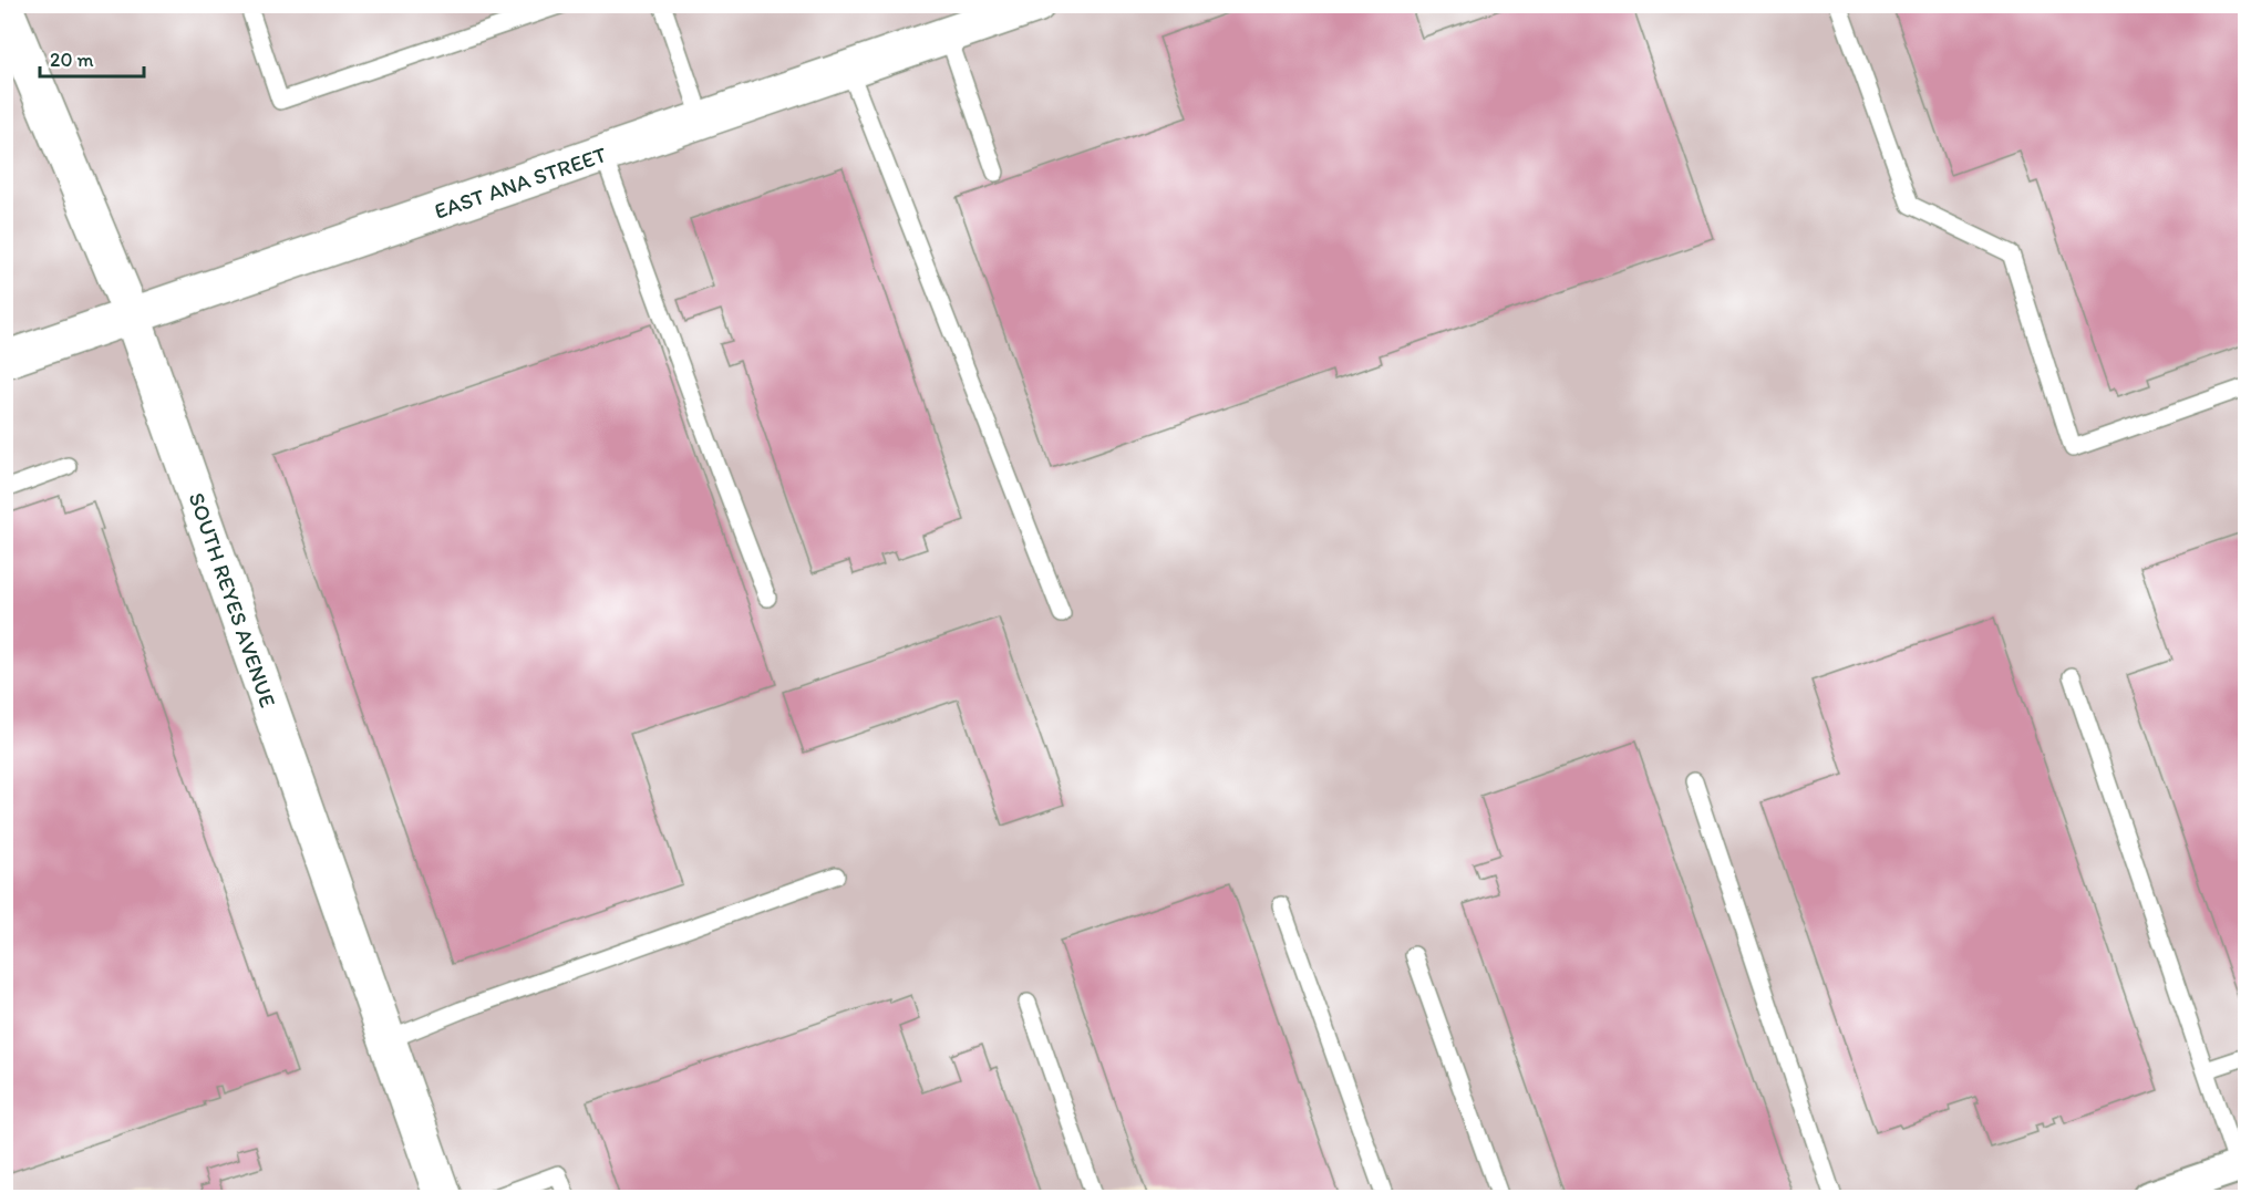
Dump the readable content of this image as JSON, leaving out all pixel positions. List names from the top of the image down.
{
  "streets": {
    "street": ["EAST ANA STREET", "SOUTH REYES AVENUE"]
  },
  "crossings": [
    ["EAST ANA STREET", "SOUTH REYES AVENUE"]
  ],
  "scale_bar": "20 m"
}
